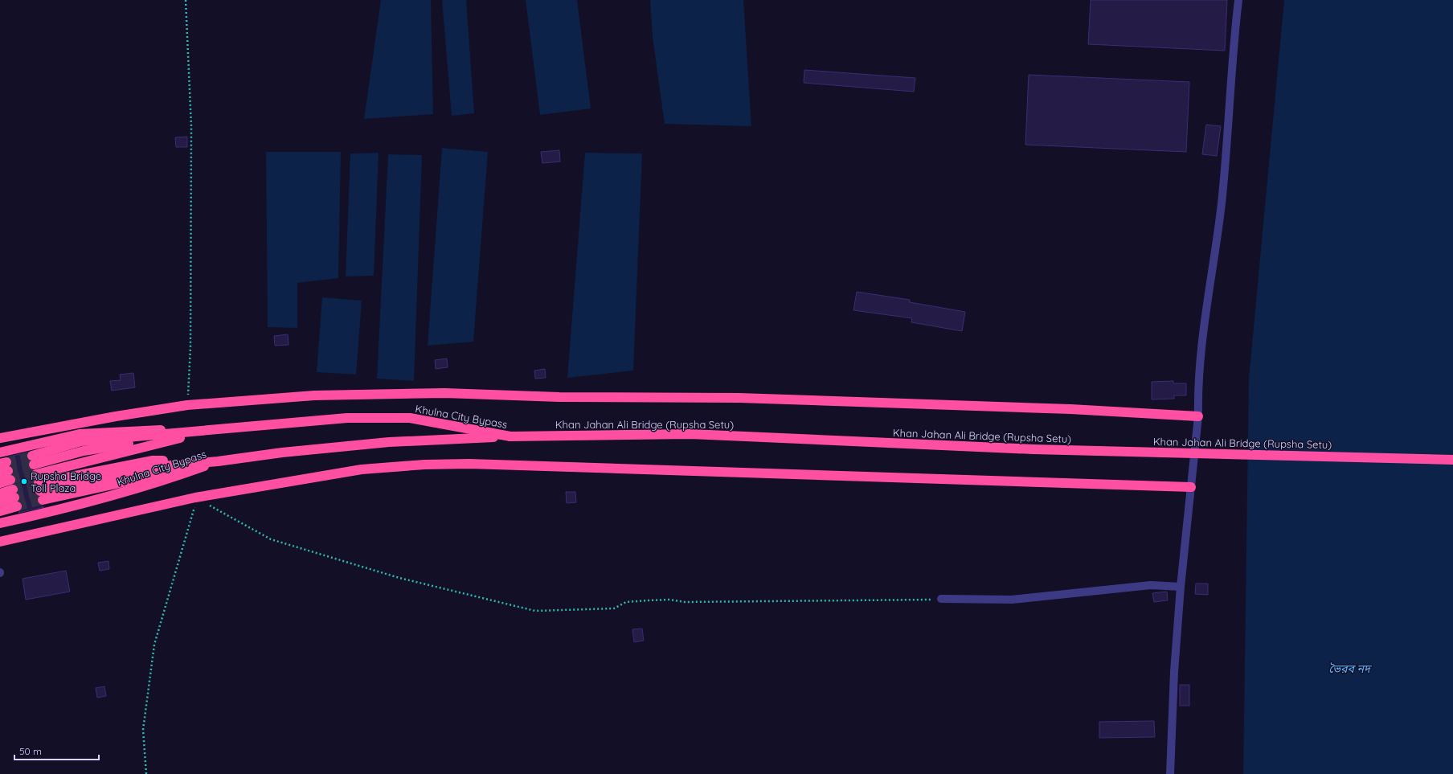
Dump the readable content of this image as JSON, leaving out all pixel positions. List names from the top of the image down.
{
  "streets": {
    "highway": ["Khulna City Bypass", "Khan Jahan Ali Bridge (Rupsha Setu)"]
  },
  "crossings": [
    ["Khulna City Bypass", "Khan Jahan Ali Bridge (Rupsha Setu)"]
  ],
  "water": ["ভৈরব নদ"],
  "places": ["Rupsha Bridge Toll Plaza"],
  "scale_bar": "50 m"
}
